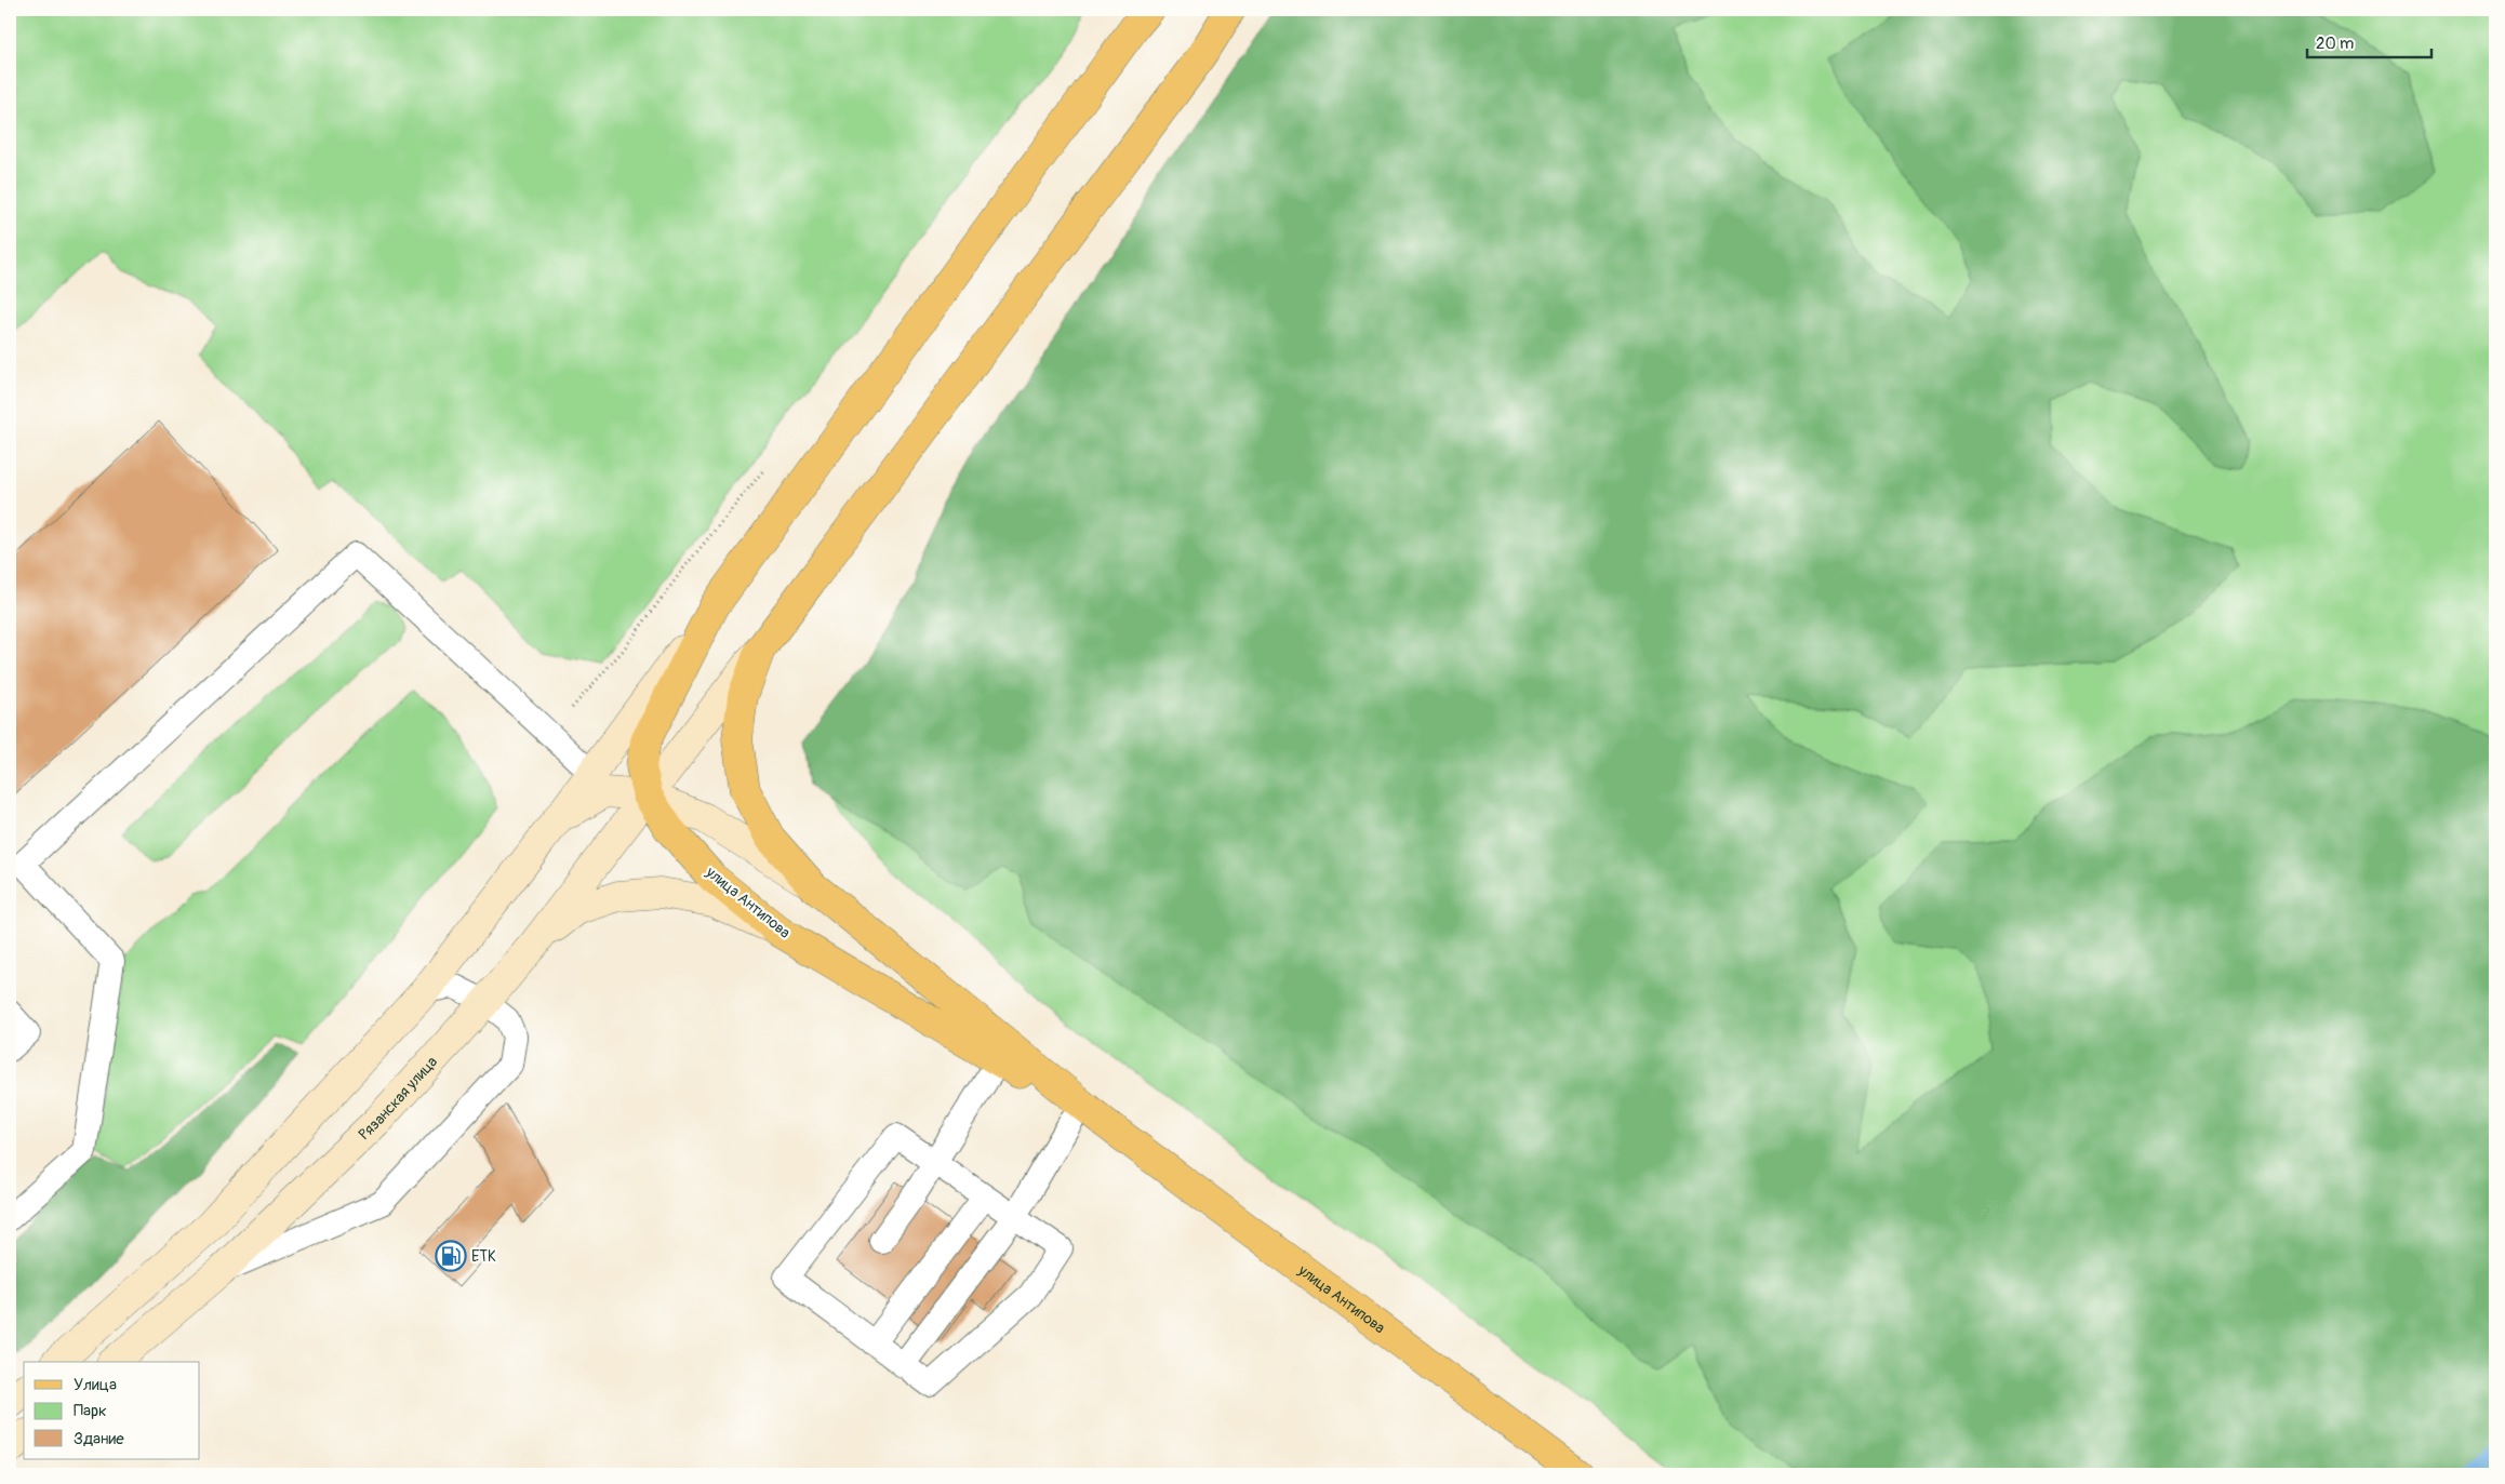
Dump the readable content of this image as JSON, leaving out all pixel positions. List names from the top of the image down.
{
  "streets": {
    "main road": ["улица Антипова", "Рязанская улица"]
  },
  "crossings": [
    ["улица Антипова", "Рязанская улица"]
  ],
  "places": {
    "fuel station": ["ЕТК"]
  },
  "legend": ["Улица", "Парк", "Здание"],
  "scale_bar": "20 m"
}
